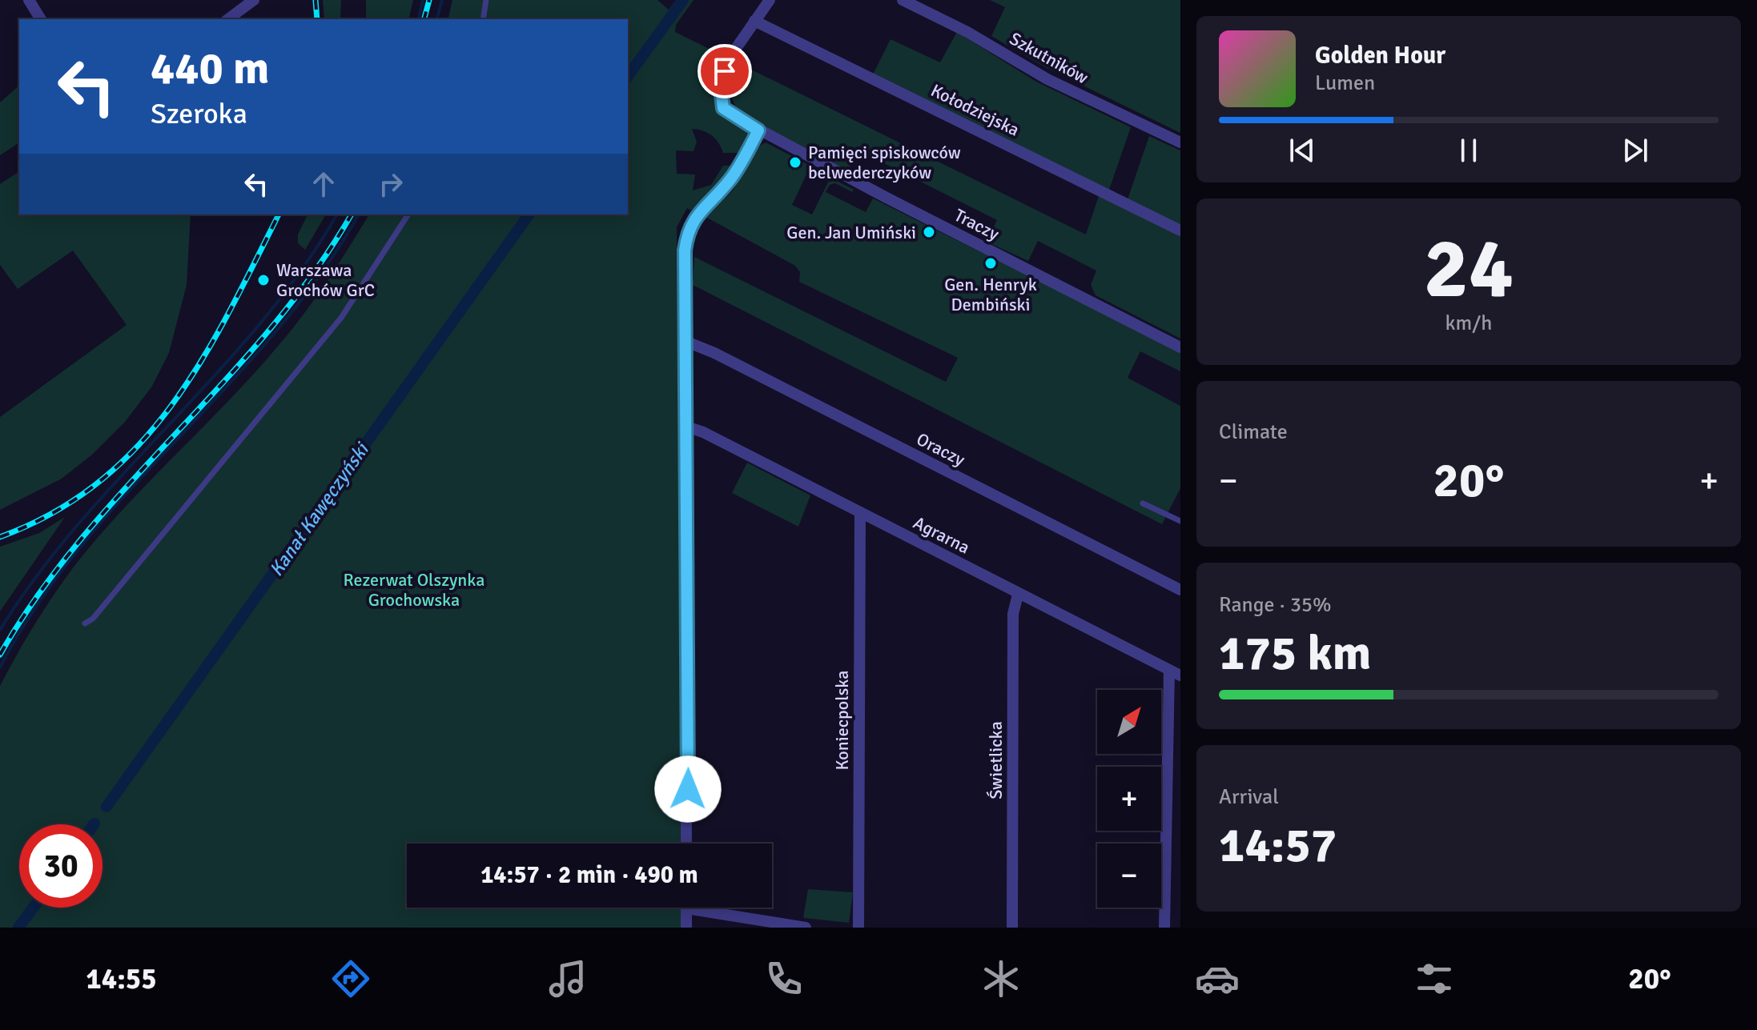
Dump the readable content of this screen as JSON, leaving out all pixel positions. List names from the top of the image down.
{
  "streets": {
    "street": [
      "Szkutników",
      "Kołodziejska",
      "Traczy",
      "Oraczy",
      "Agrarna",
      "Koniecpolska",
      "Świetlicka"
    ]
  },
  "crossings": [
    ["Kołodziejska", "Traczy"],
    ["Agrarna", "Koniecpolska"],
    ["Agrarna", "Świetlicka"]
  ],
  "water": ["Kanał Kawęczyński"],
  "parks": ["Rezerwat Olszynka Grochowska"],
  "places": [
    "Pamięci spiskowców belwederczyków",
    "Gen. Jan Umiński",
    "Gen. Henryk Dembiński",
    "Warszawa Grochów GrC"
  ],
  "north": "top right",
  "page": {
    "turn": ["440 m", "Szeroka"],
    "song": ["Golden Hour", "Lumen"],
    "tile": [
      ["24", "km/h"],
      "Climate",
      ["Range · 35%", "175 km"],
      ["Arrival", "14:57"]
    ],
    "heat": ["−", "20°", "+"],
    "map_buttons": ["+", "−"],
    "limit": "30",
    "trip": "14:57 · 2 min · 490 m",
    "tabs": ["14:55", "20°"]
  }
}
